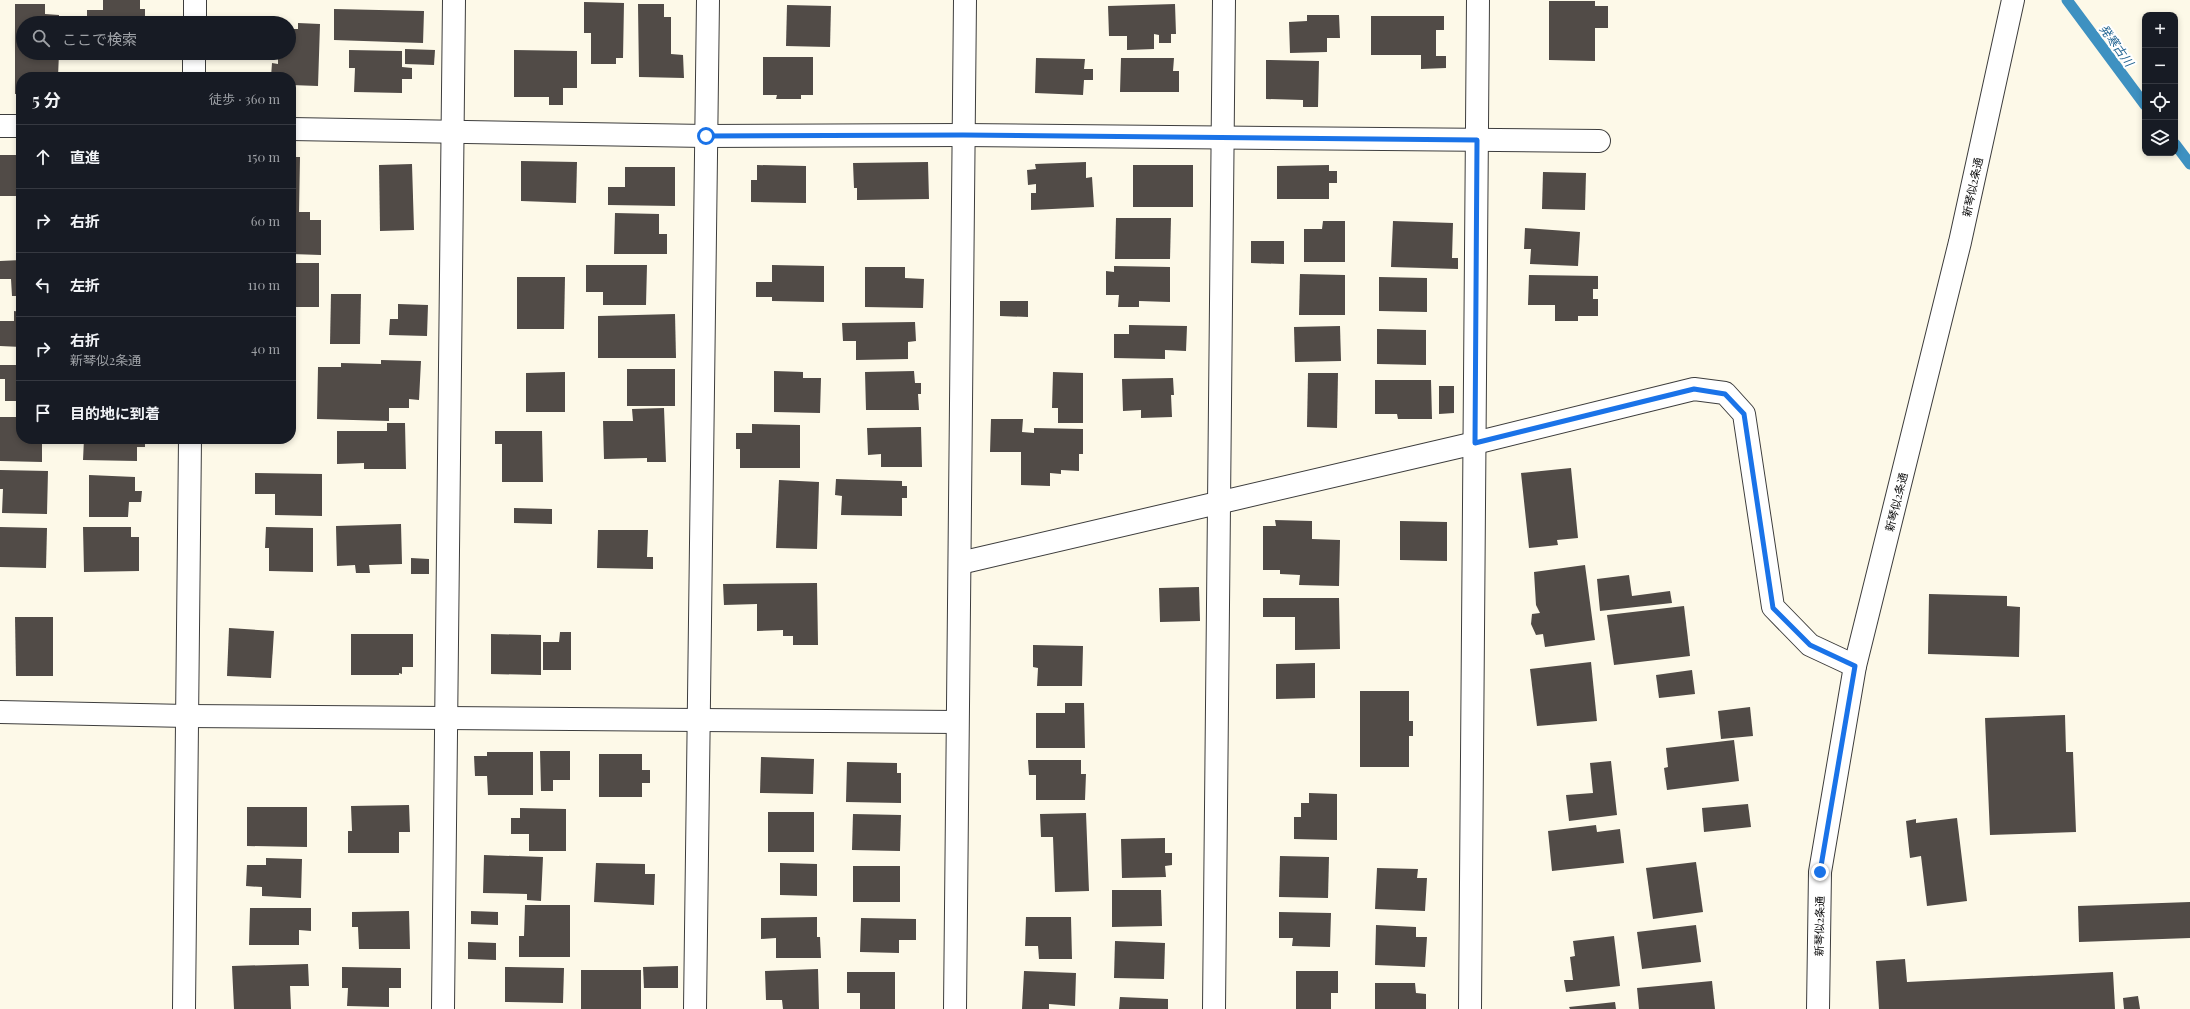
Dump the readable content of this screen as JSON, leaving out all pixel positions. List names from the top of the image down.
{
  "streets": {
    "street": ["新琴似2条通"]
  },
  "water": ["発寒古川"],
  "page": {
    "map_buttons": ["+", "−"],
    "search": "ここで検索",
    "heading": ["5 分", "徒歩 · 360 m"],
    "list": [
      ["直進", "150 m"],
      ["右折", "60 m"],
      ["左折", "110 m"],
      ["右折", "新琴似2条通", "40 m"],
      "目的地に到着"
    ]
  }
}
